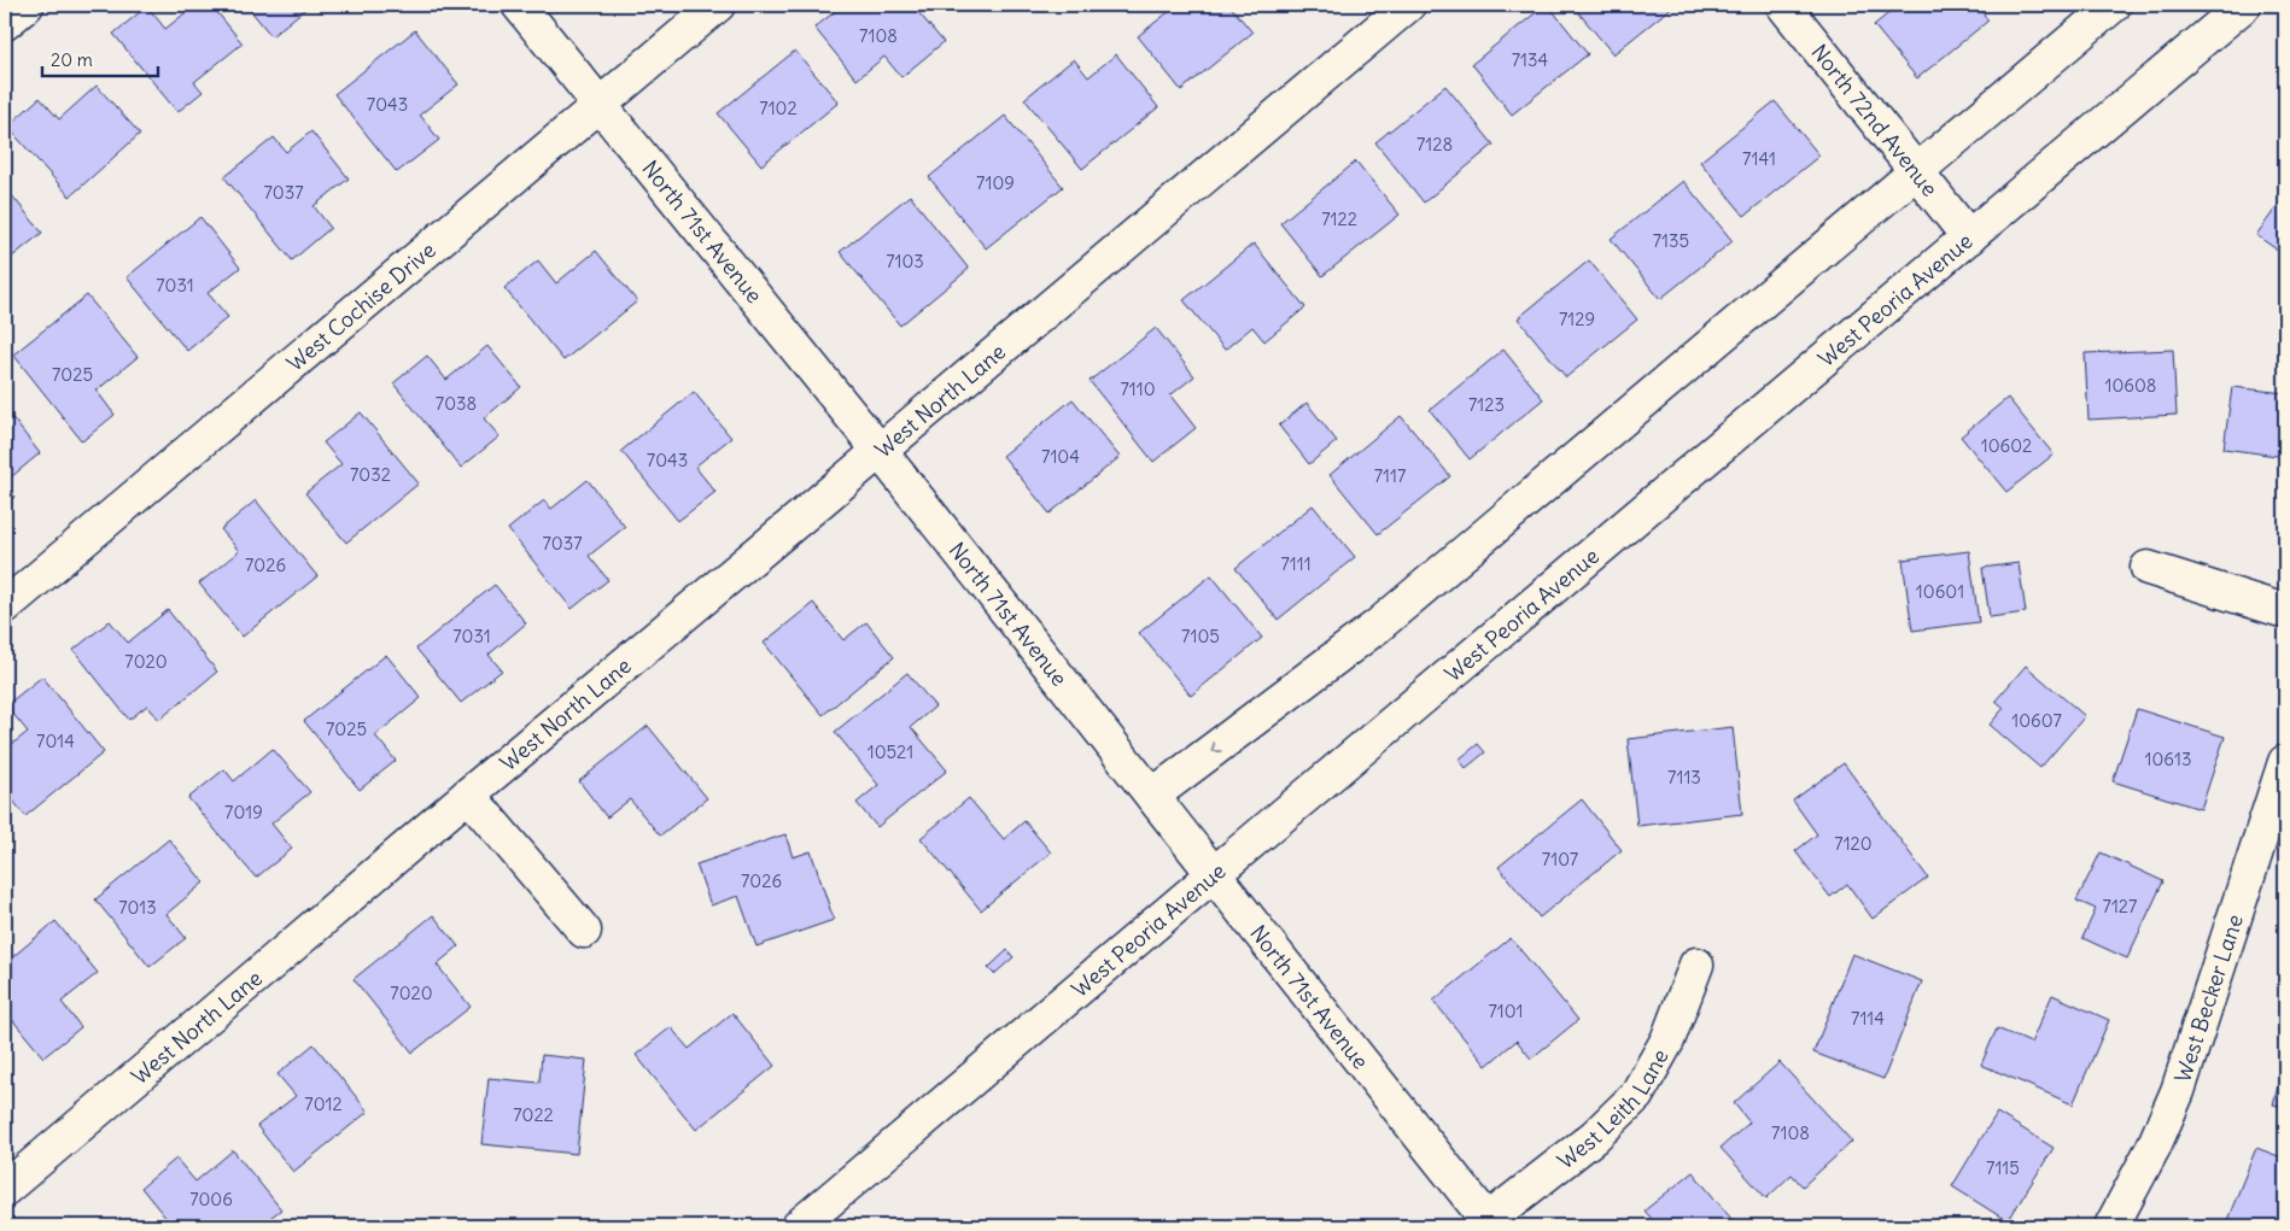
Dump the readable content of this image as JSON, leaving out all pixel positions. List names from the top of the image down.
{
  "streets": {
    "street": [
      "North 72nd Avenue",
      "North 71st Avenue",
      "West Peoria Avenue",
      "West Cochise Drive",
      "West North Lane",
      "West Becker Lane",
      "West Leith Lane"
    ]
  },
  "crossings": [
    ["North 72nd Avenue", "West Peoria Avenue"],
    ["North 71st Avenue", "West Peoria Avenue"],
    ["North 71st Avenue", "West Cochise Drive"],
    ["North 71st Avenue", "West North Lane"],
    ["North 71st Avenue", "West Leith Lane"]
  ],
  "house_numbers": [
    "7108",
    "7134",
    "7043",
    "7102",
    "7128",
    "7141",
    "7109",
    "7037",
    "7122",
    "7135",
    "7103",
    "7031",
    "7129",
    "7025",
    "10608",
    "7110",
    "7038",
    "7123",
    "10602",
    "7104",
    "7043",
    "7032",
    "7117",
    "7037",
    "7111",
    "7026",
    "10601",
    "7031",
    "7105",
    "7020",
    "10607",
    "7025",
    "7014",
    "10521",
    "10613",
    "7113",
    "7019",
    "7120",
    "7107",
    "7026",
    "7127",
    "7013",
    "7020",
    "7101",
    "7114",
    "7012",
    "7022",
    "7108",
    "7115",
    "7006"
  ],
  "scale_bar": "20 m"
}
